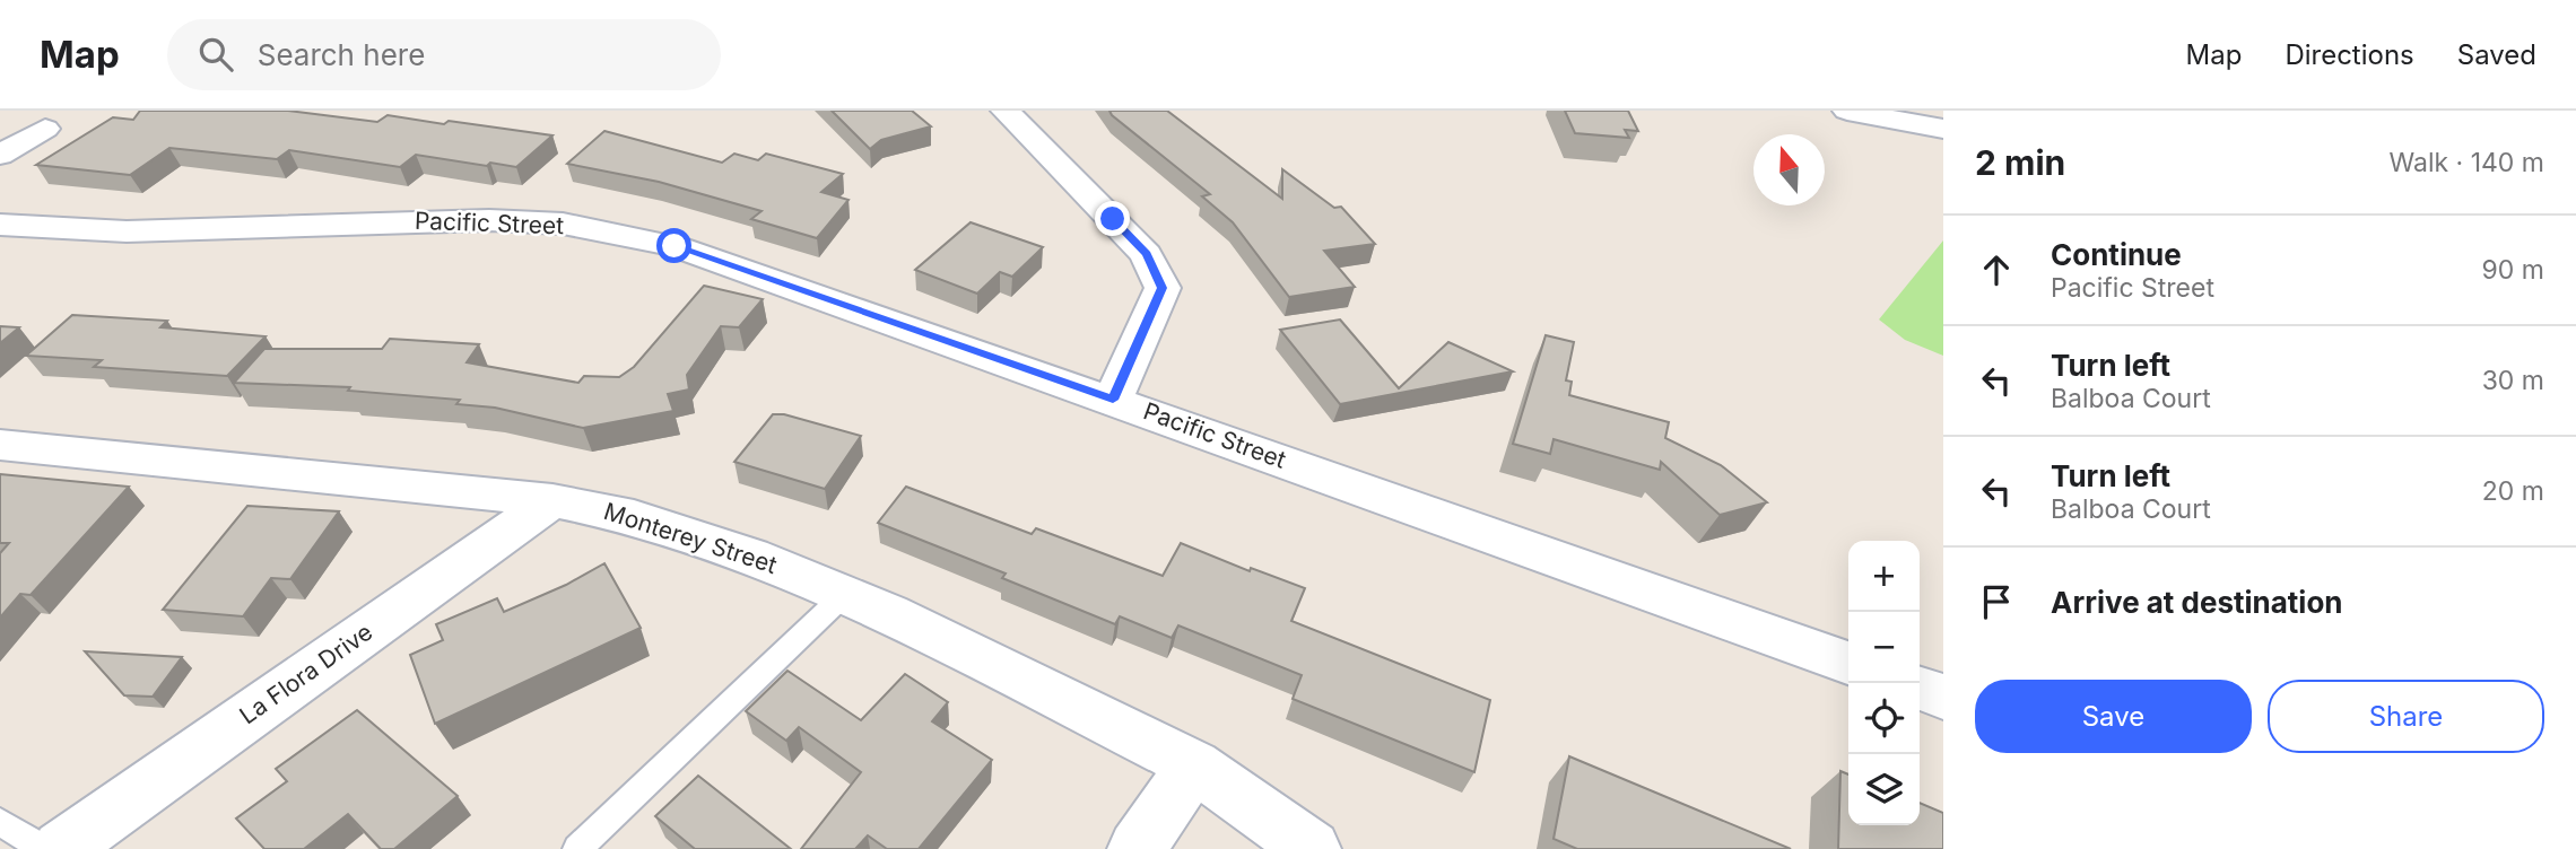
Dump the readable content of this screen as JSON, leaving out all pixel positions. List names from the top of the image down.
{
  "streets": {
    "street": ["Pacific Street", "Monterey Street", "La Flora Drive"]
  },
  "crossings": [
    ["Monterey Street", "La Flora Drive"]
  ],
  "north": "top",
  "page": {
    "header": "Map",
    "search": "Search here",
    "nav": ["Map", "Directions", "Saved"],
    "heading": ["2 min", "Walk · 140 m"],
    "list": [
      ["Continue", "Pacific Street", "90 m"],
      ["Turn left", "Balboa Court", "30 m"],
      ["Turn left", "Balboa Court", "20 m"],
      "Arrive at destination"
    ],
    "map_buttons": ["+", "−"],
    "buttons": ["Save", "Share"]
  }
}
